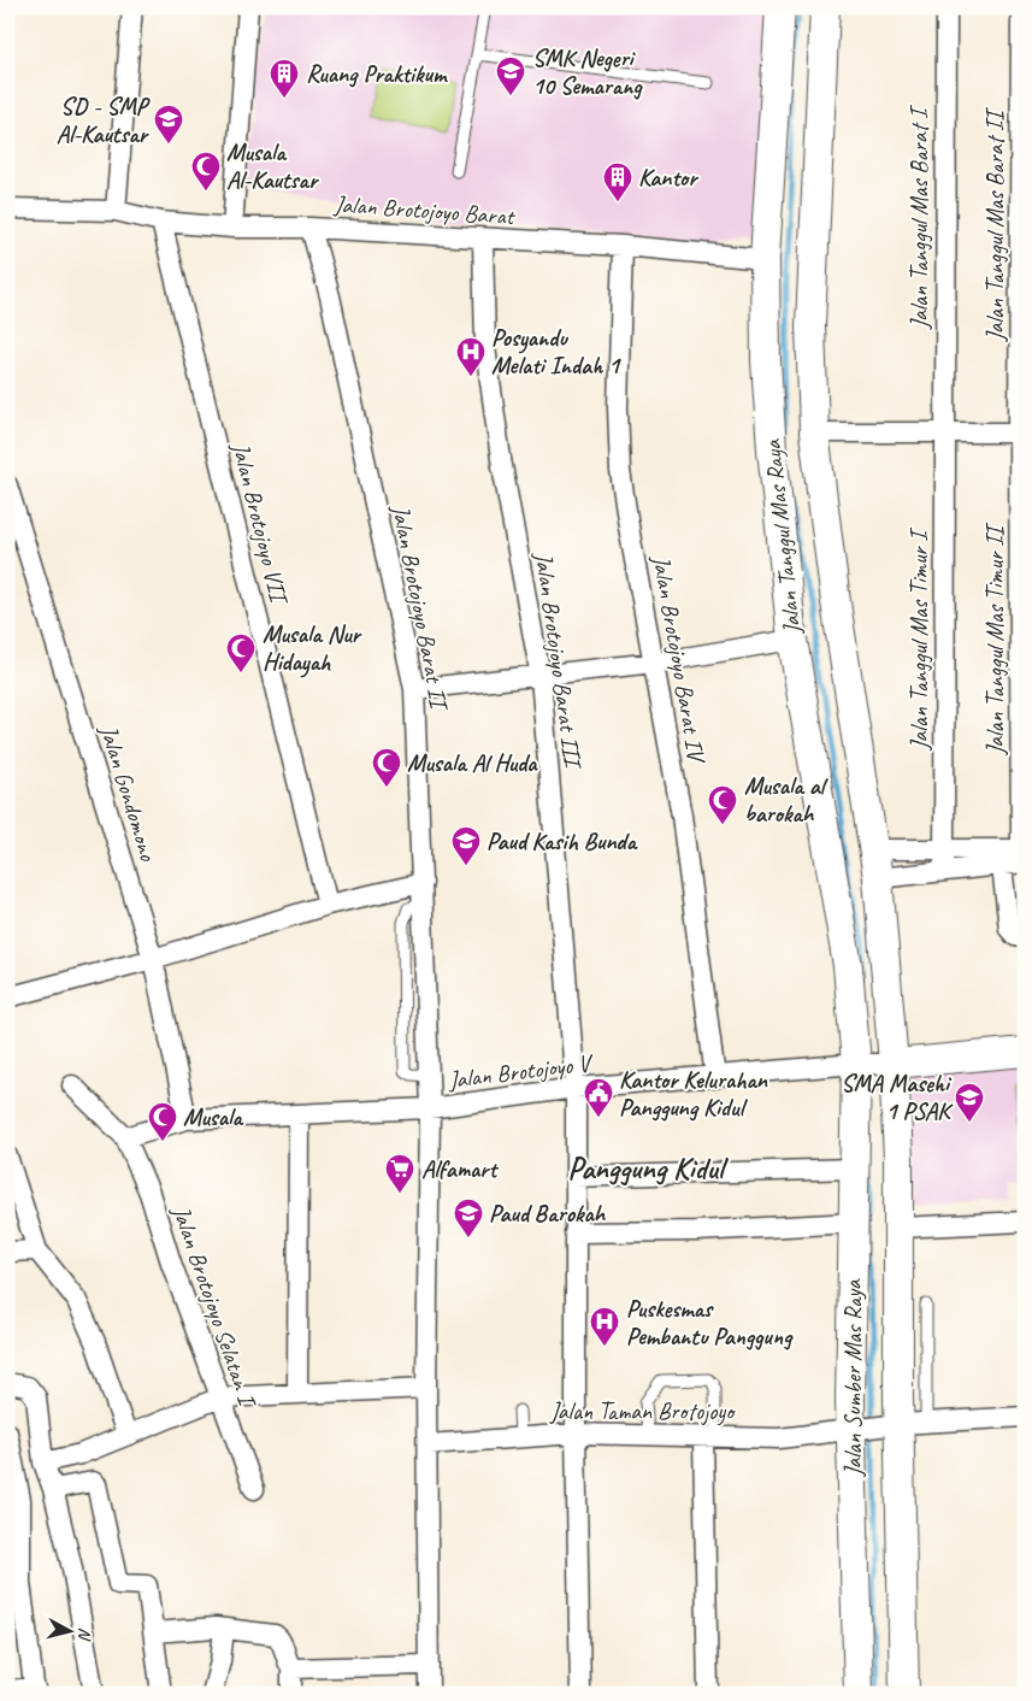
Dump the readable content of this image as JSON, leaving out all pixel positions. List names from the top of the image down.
{
  "streets": {
    "street": [
      "Jalan Brotojoyo Barat",
      "Jalan Tanggul Mas Barat I",
      "Jalan Tanggul Mas Barat II",
      "Jalan Brotojoyo VII",
      "Jalan Tanggul Mas Raya",
      "Jalan Brotojoyo Barat II",
      "Jalan Tanggul Mas Timur I",
      "Jalan Tanggul Mas Timur II",
      "Jalan Brotojoyo Barat IV",
      "Jalan Brotojoyo Barat III",
      "Jalan Gondomono",
      "Jalan Brotojoyo V",
      "Jalan Brotojoyo Selatan I",
      "Jalan Sumber Mas Raya",
      "Jalan Taman Brotojoyo"
    ]
  },
  "crossings": [
    ["Jalan Brotojoyo Barat", "Jalan Brotojoyo VII"],
    ["Jalan Brotojoyo Barat", "Jalan Tanggul Mas Raya"],
    ["Jalan Brotojoyo Barat", "Jalan Brotojoyo Barat II"],
    ["Jalan Brotojoyo Barat", "Jalan Brotojoyo Barat IV"],
    ["Jalan Brotojoyo Barat", "Jalan Brotojoyo Barat III"],
    ["Jalan Tanggul Mas Barat I", "Jalan Tanggul Mas Timur I"],
    ["Jalan Tanggul Mas Barat II", "Jalan Tanggul Mas Timur II"],
    ["Jalan Tanggul Mas Raya", "Jalan Brotojoyo V"],
    ["Jalan Tanggul Mas Raya", "Jalan Sumber Mas Raya"],
    ["Jalan Brotojoyo Barat II", "Jalan Brotojoyo V"],
    ["Jalan Brotojoyo Barat II", "Jalan Taman Brotojoyo"],
    ["Jalan Brotojoyo Barat IV", "Jalan Brotojoyo V"],
    ["Jalan Brotojoyo Barat III", "Jalan Brotojoyo V"],
    ["Jalan Brotojoyo Barat III", "Jalan Taman Brotojoyo"],
    ["Jalan Gondomono", "Jalan Brotojoyo V"],
    ["Jalan Brotojoyo V", "Jalan Brotojoyo Selatan I"],
    ["Jalan Brotojoyo V", "Jalan Sumber Mas Raya"],
    ["Jalan Sumber Mas Raya", "Jalan Taman Brotojoyo"]
  ],
  "districts": ["Panggung Kidul"],
  "places": {
    "school or university": [
      "SMK Negeri 10 Semarang",
      "SD - SMP Al-Kautsar",
      "Paud Kasih Bunda",
      "SMA Masehi 1 PSAK",
      "Paud Barokah"
    ],
    "building": ["Ruang Praktikum", "Kantor"],
    "mosque": [
      "Musala Al-Kautsar",
      "Musala Nur Hidayah",
      "Musala Al Huda",
      "Musala al barokah",
      "Musala"
    ],
    "hospital": ["Posyandu Melati Indah 1", "Puskesmas Pembantu Panggung"],
    "public building": ["Kantor Kelurahan Panggung Kidul"],
    "supermarket": ["Alfamart"]
  },
  "north": "right"
}
